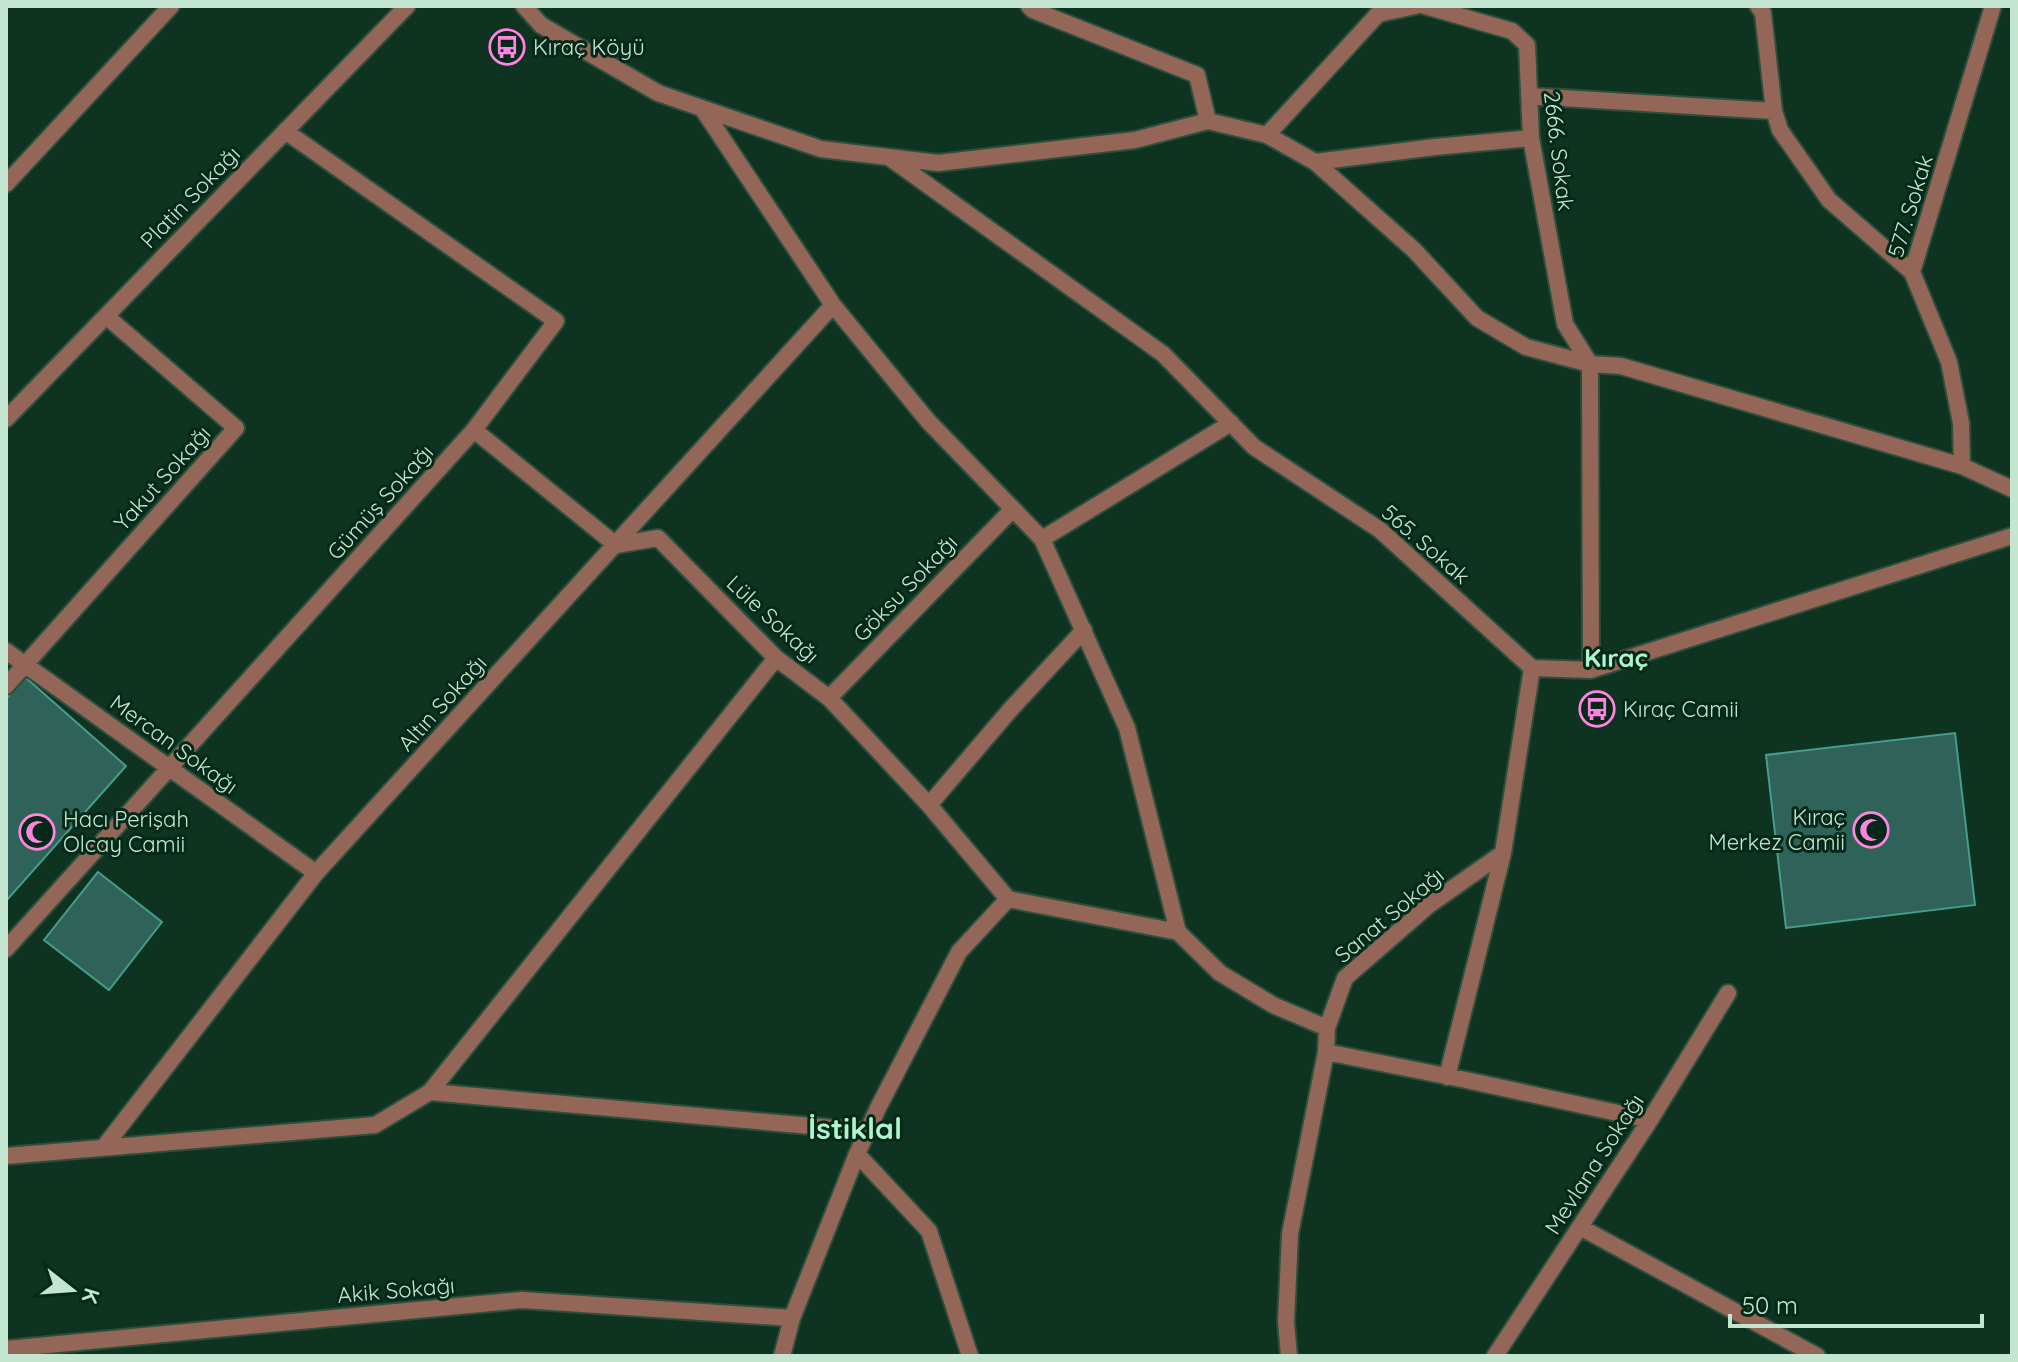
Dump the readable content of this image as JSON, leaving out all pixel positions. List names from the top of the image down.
{
  "streets": {
    "street": [
      "2666. Sokak",
      "Platin Sokağı",
      "577. Sokak",
      "Yakut Sokağı",
      "Gümüş Sokağı",
      "565. Sokak",
      "Göksu Sokağı",
      "Lüle Sokağı",
      "Altın Sokağı",
      "Mercan Sokağı",
      "Sanat Sokağı",
      "Mevlana Sokağı",
      "Akik Sokağı"
    ]
  },
  "crossings": [
    ["Platin Sokağı", "Yakut Sokağı"],
    ["Platin Sokağı", "Gümüş Sokağı"],
    ["Yakut Sokağı", "Mercan Sokağı"],
    ["Gümüş Sokağı", "Mercan Sokağı"],
    ["Göksu Sokağı", "Lüle Sokağı"],
    ["Lüle Sokağı", "Altın Sokağı"],
    ["Altın Sokağı", "Mercan Sokağı"]
  ],
  "districts": ["Kıraç", "İstiklal"],
  "places": {
    "bus stop": ["Kıraç Köyü", "Kıraç Camii"],
    "mosque": ["Kıraç Merkez Camii", "Hacı Perişah Olcay Camii"]
  },
  "scale_bar": "50 m",
  "north": "right"
}
